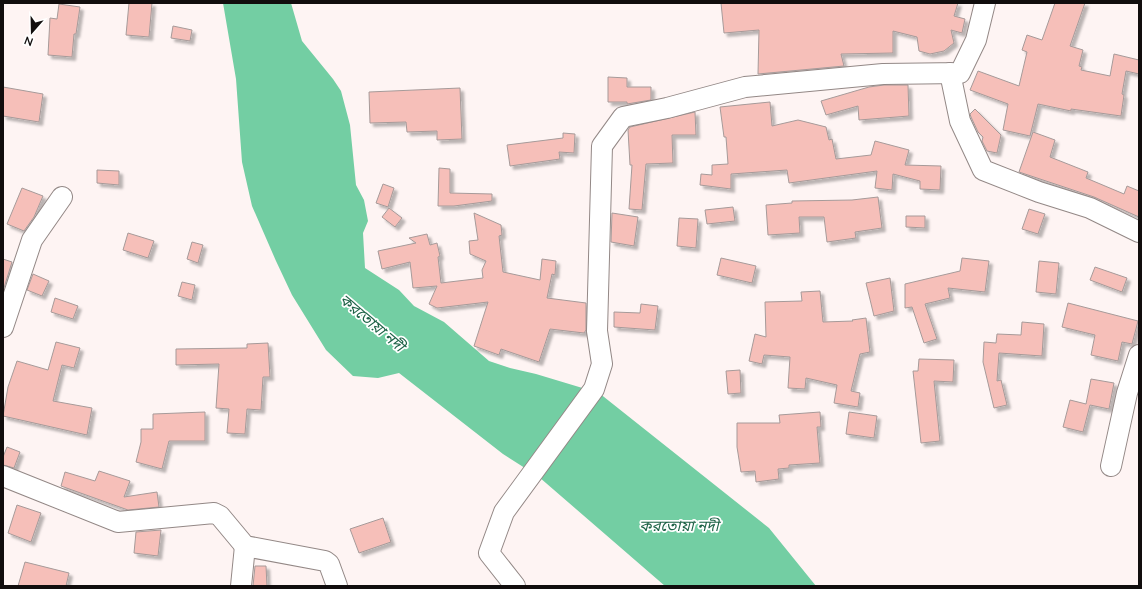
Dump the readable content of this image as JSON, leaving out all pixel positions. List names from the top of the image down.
{
  "water": ["করতোয়া নদী"],
  "north": "bottom"
}
